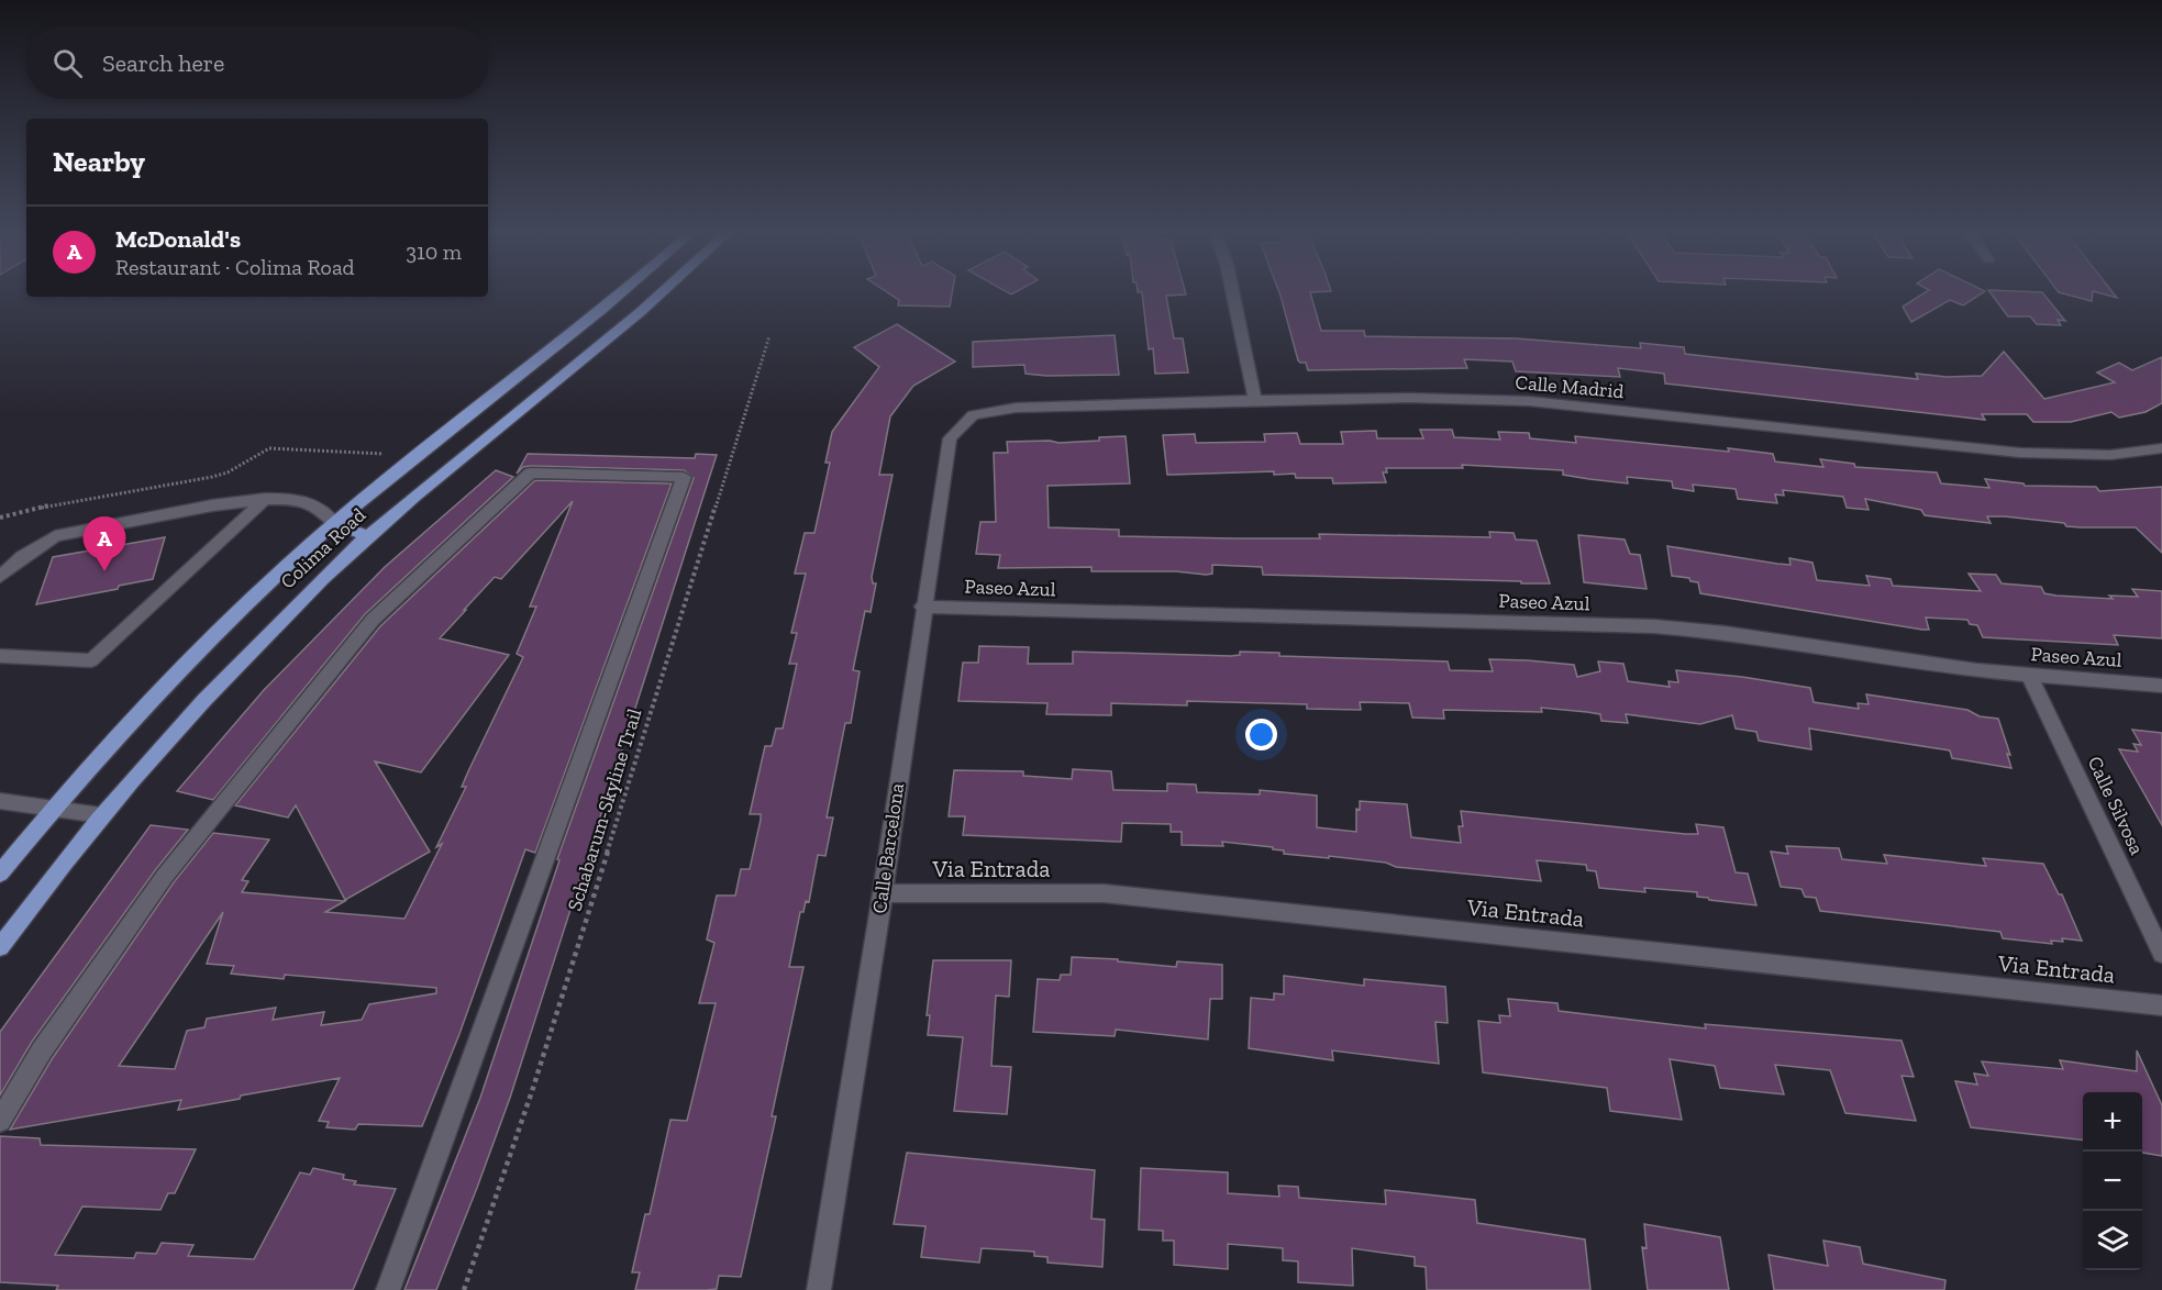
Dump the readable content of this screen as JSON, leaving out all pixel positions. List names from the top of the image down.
{
  "streets": {
    "main road": ["Colima Road"],
    "street": [
      "Calle Madrid",
      "Paseo Azul",
      "Calle Silvosa",
      "Calle Barcelona",
      "Via Entrada"
    ],
    "path": ["Schabarum-Skyline Trail"]
  },
  "crossings": [
    ["Calle Madrid", "Calle Barcelona"],
    ["Paseo Azul", "Calle Silvosa"],
    ["Paseo Azul", "Calle Barcelona"],
    ["Calle Barcelona", "Via Entrada"]
  ],
  "page": {
    "search": "Search here",
    "heading": "Nearby",
    "list": [
      {
        "mark": "A",
        "name": "McDonald's",
        "note": "Restaurant · Colima Road",
        "value": "310 m"
      }
    ],
    "pins": "A",
    "map_buttons": ["+", "−"]
  }
}
